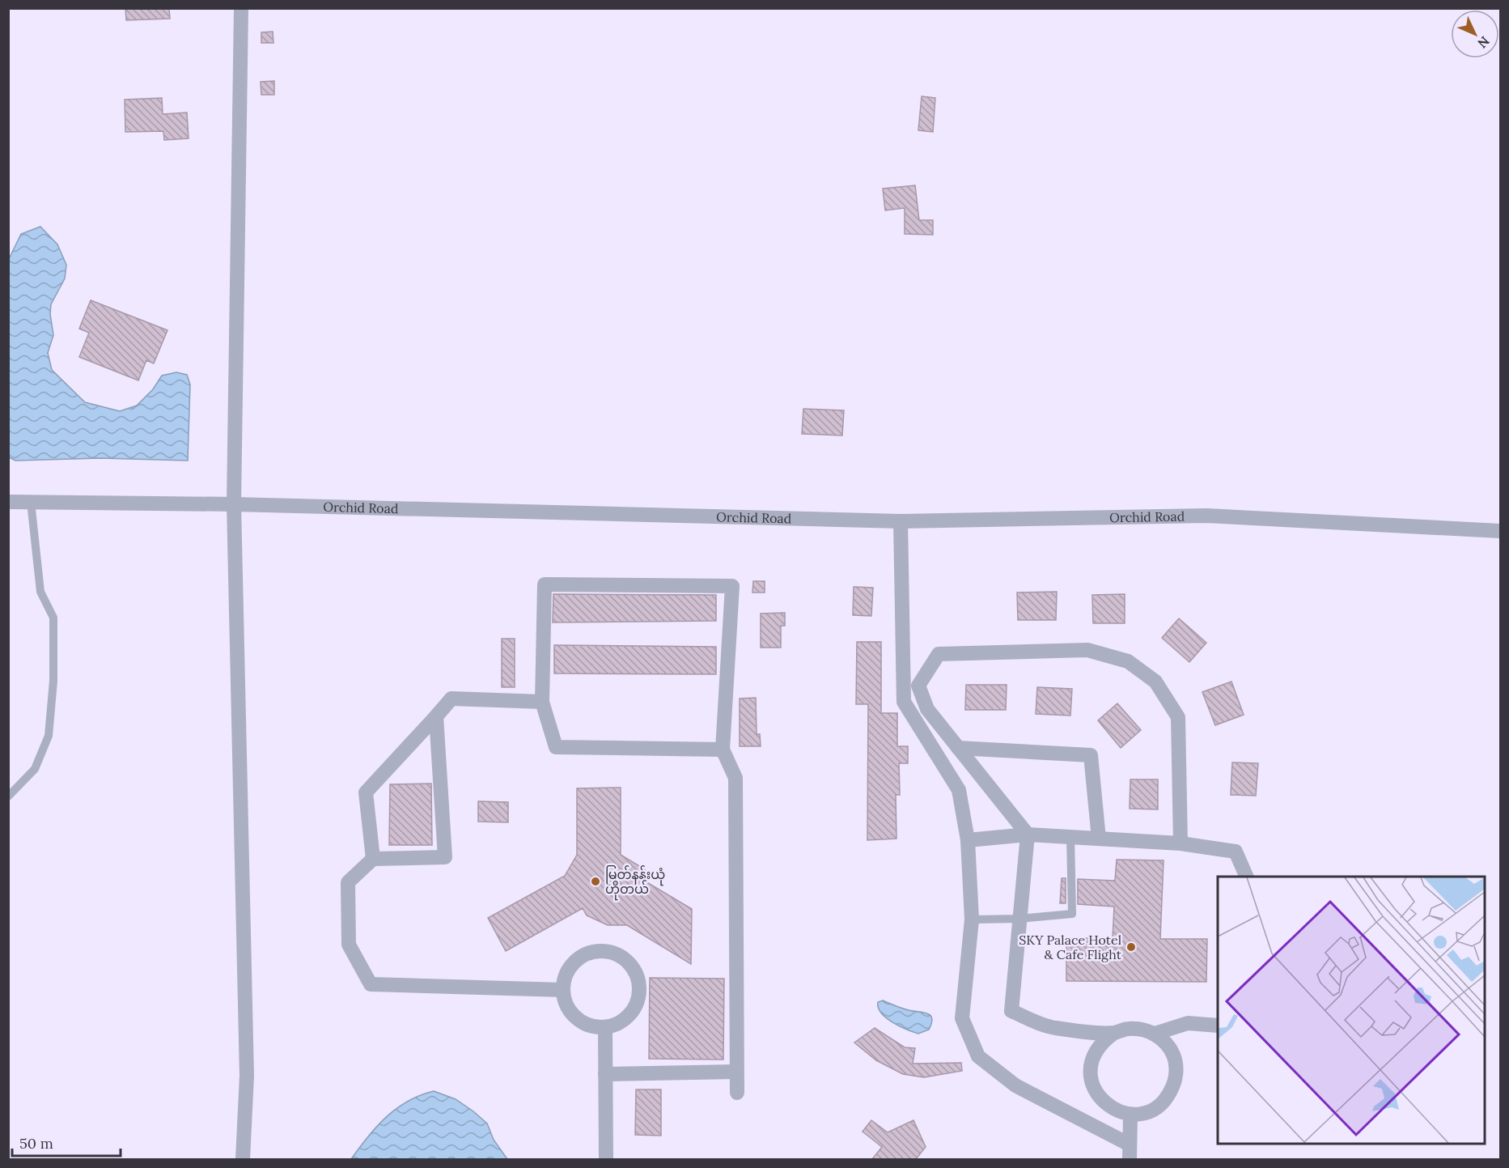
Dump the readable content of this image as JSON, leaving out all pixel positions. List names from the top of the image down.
{
  "streets": {
    "street": ["Orchid Road"]
  },
  "places": ["မြတ်နန်းယုံ ဟိုတယ်", "SKY Palace Hotel & Cafe Flight"],
  "scale_bar": "50 m",
  "north": "bottom right"
}
